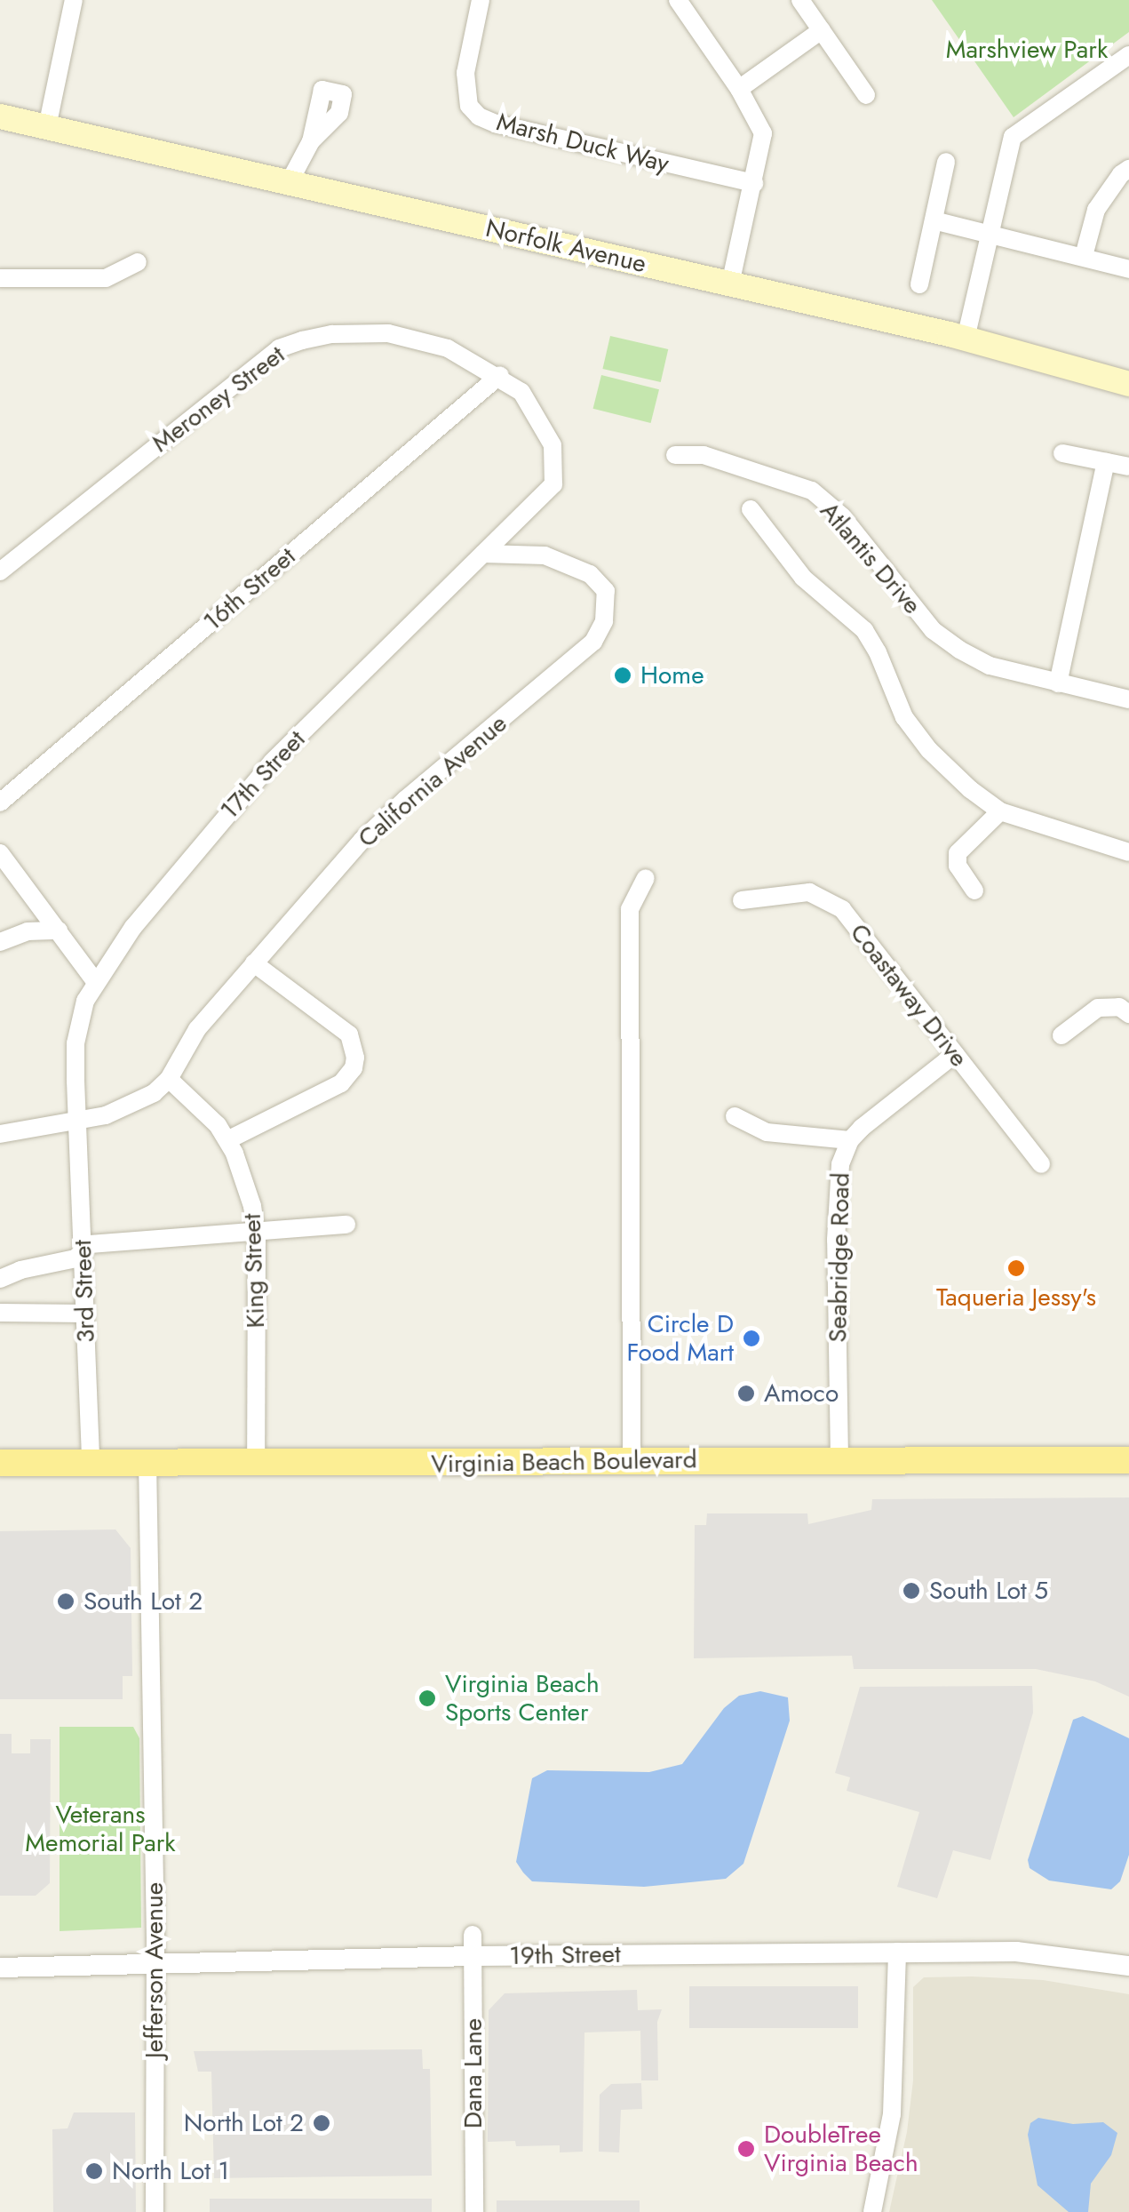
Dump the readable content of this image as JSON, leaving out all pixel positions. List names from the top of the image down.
{
  "streets": {
    "main road": ["Norfolk Avenue", "Virginia Beach Boulevard"],
    "street": [
      "Marsh Duck Way",
      "Meroney Street",
      "Atlantis Drive",
      "16th Street",
      "17th Street",
      "California Avenue",
      "Coastaway Drive",
      "Seabridge Road",
      "King Street",
      "3rd Street",
      "19th Street",
      "Jefferson Avenue",
      "Dana Lane"
    ]
  },
  "crossings": [
    ["Meroney Street", "16th Street"],
    ["Meroney Street", "17th Street"],
    ["17th Street", "California Avenue"],
    ["17th Street", "3rd Street"],
    ["California Avenue", "King Street"],
    ["Coastaway Drive", "Seabridge Road"],
    ["Seabridge Road", "Virginia Beach Boulevard"],
    ["King Street", "Virginia Beach Boulevard"],
    ["3rd Street", "Virginia Beach Boulevard"],
    ["Virginia Beach Boulevard", "Jefferson Avenue"],
    ["19th Street", "Jefferson Avenue"],
    ["19th Street", "Dana Lane"]
  ],
  "parks": ["Marshview Park", "Veterans Memorial Park"],
  "places": [
    "Home",
    "Taqueria Jessy's",
    "Circle D Food Mart",
    "Amoco",
    "South Lot 5",
    "South Lot 2",
    "Virginia Beach Sports Center",
    "North Lot 2",
    "DoubleTree Virginia Beach",
    "North Lot 1"
  ]
}
